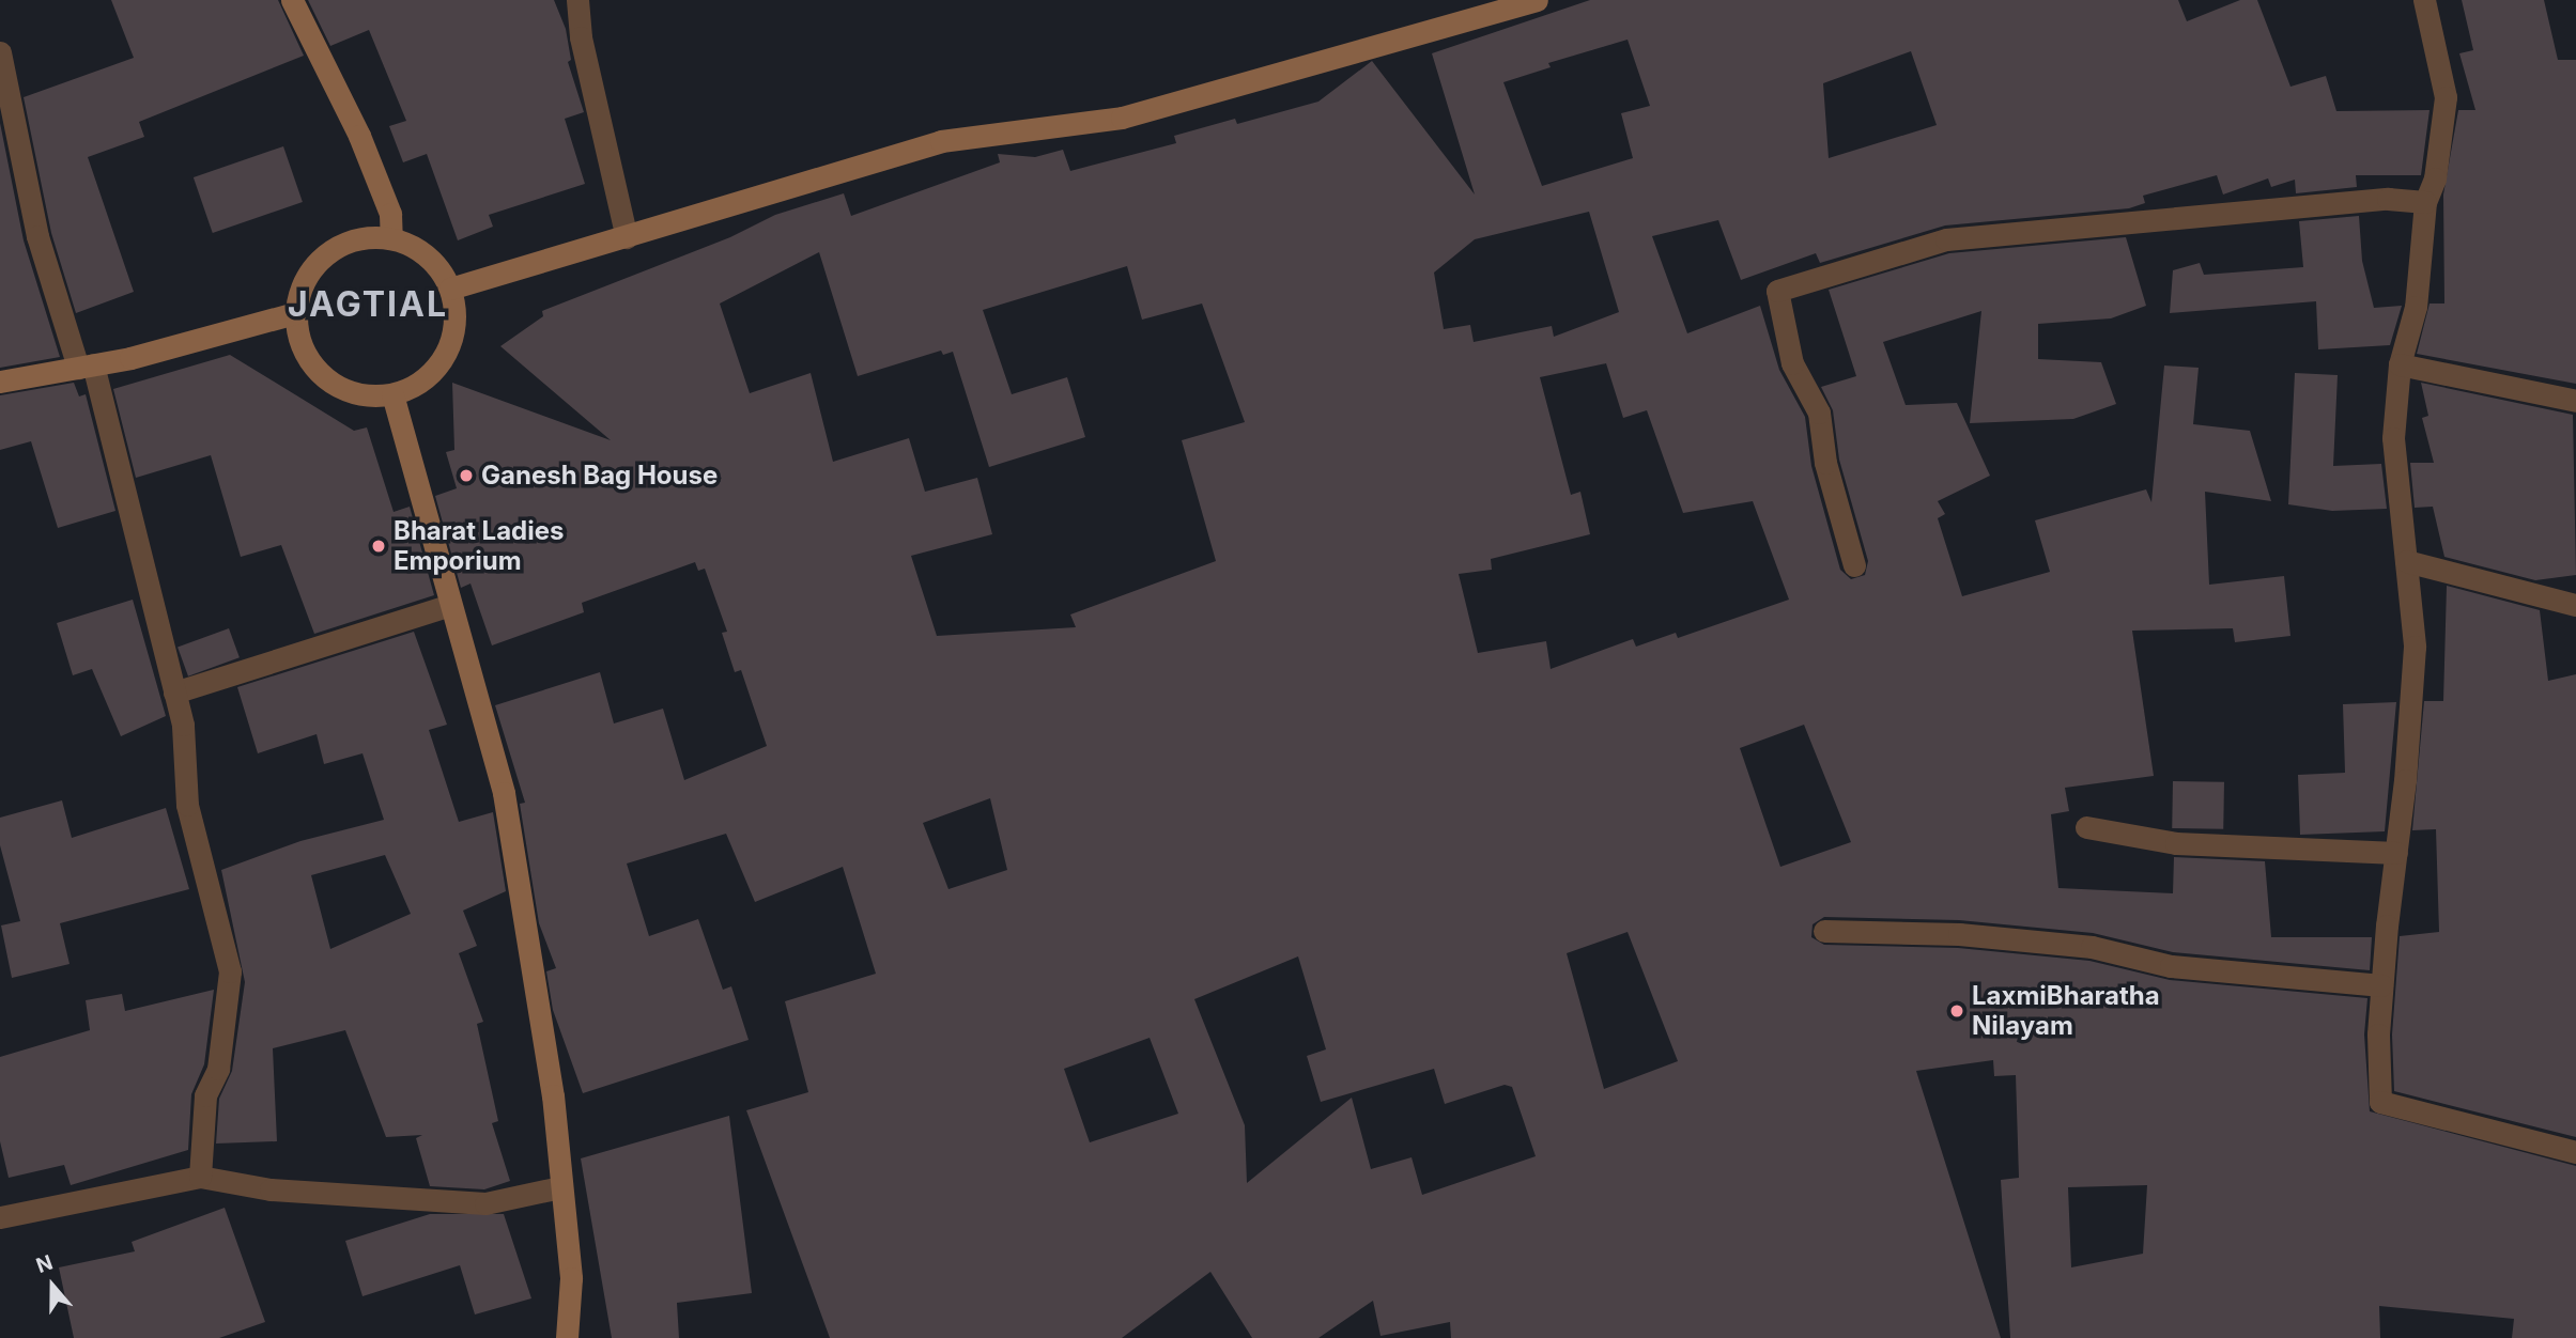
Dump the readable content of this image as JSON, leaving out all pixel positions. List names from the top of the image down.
{
  "districts": ["JAGTIAL"],
  "places": ["Ganesh Bag House", "Bharat Ladies Emporium", "LaxmiBharatha Nilayam"],
  "north": "top"
}
